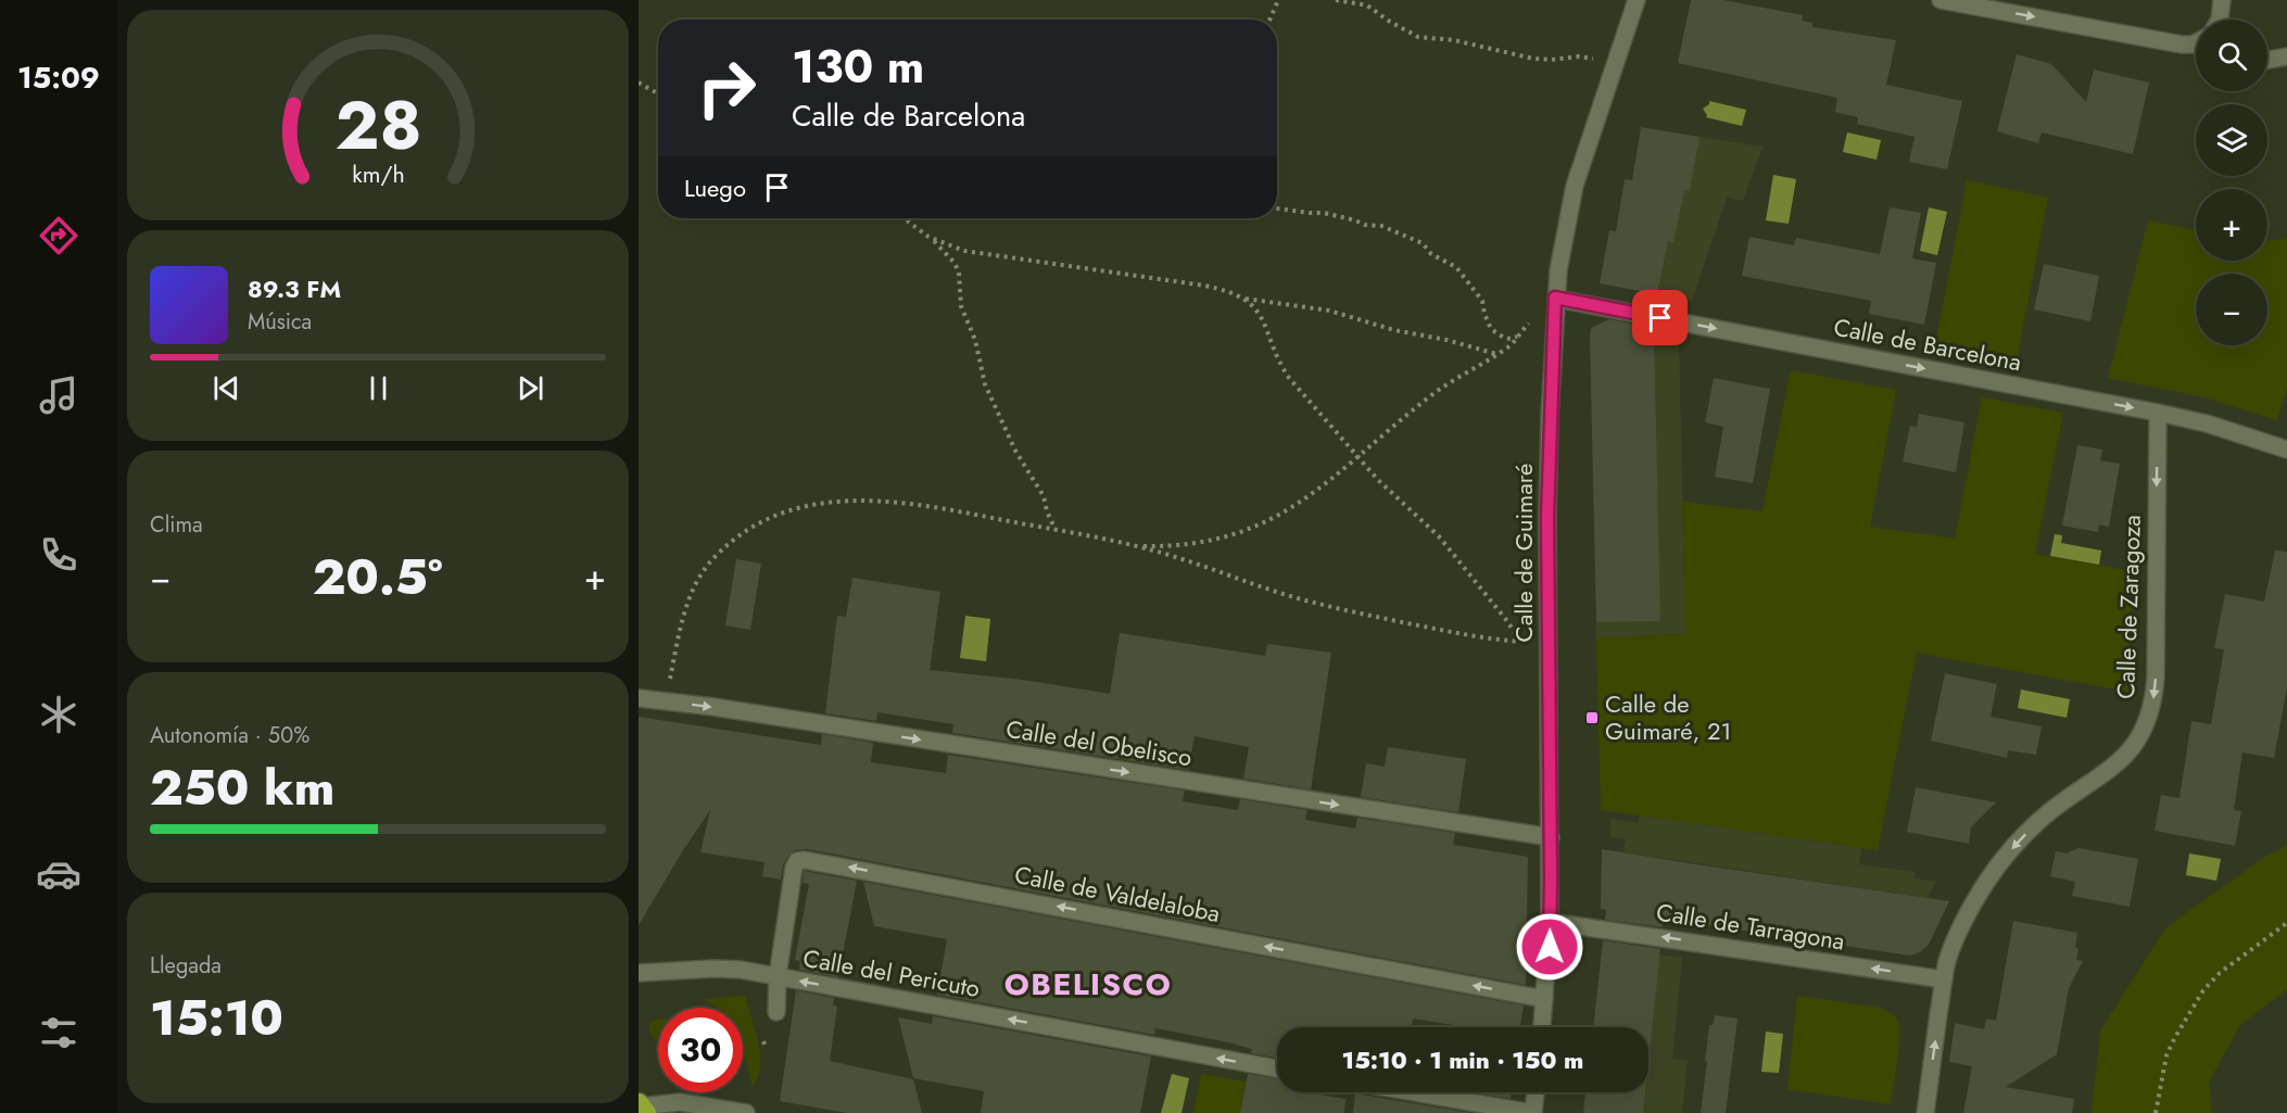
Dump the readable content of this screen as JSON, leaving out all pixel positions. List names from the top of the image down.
{
  "streets": {
    "street": [
      "Calle de Barcelona",
      "Calle de Guimaré",
      "Calle de Zaragoza",
      "Calle del Obelisco",
      "Calle de Valdelaloba",
      "Calle de Tarragona",
      "Calle del Pericuto"
    ]
  },
  "crossings": [
    ["Calle de Barcelona", "Calle de Guimaré"],
    ["Calle de Barcelona", "Calle de Zaragoza"],
    ["Calle de Guimaré", "Calle del Obelisco"],
    ["Calle de Guimaré", "Calle de Valdelaloba"],
    ["Calle de Guimaré", "Calle de Tarragona"],
    ["Calle de Zaragoza", "Calle de Tarragona"],
    ["Calle de Valdelaloba", "Calle del Pericuto"]
  ],
  "one_way": [
    "Calle de Barcelona",
    "Calle del Obelisco",
    "Calle de Valdelaloba",
    "Calle de Tarragona",
    "Calle del Pericuto"
  ],
  "districts": ["OBELISCO"],
  "places": {
    "transit": ["Calle de Guimaré, 21"]
  },
  "page": {
    "tabs": "15:09",
    "map_buttons": ["+", "−"],
    "turn": ["130 m", "Calle de Barcelona"],
    "then": "Luego",
    "song": ["89.3 FM", "Música"],
    "tile": [
      "Clima",
      ["Autonomía · 50%", "250 km"],
      ["Llegada", "15:10"]
    ],
    "heat": ["−", "20.5°", "+"],
    "limit": "30",
    "trip": "15:10 · 1 min · 150 m",
    "gauge": ["28", "km/h"]
  }
}
